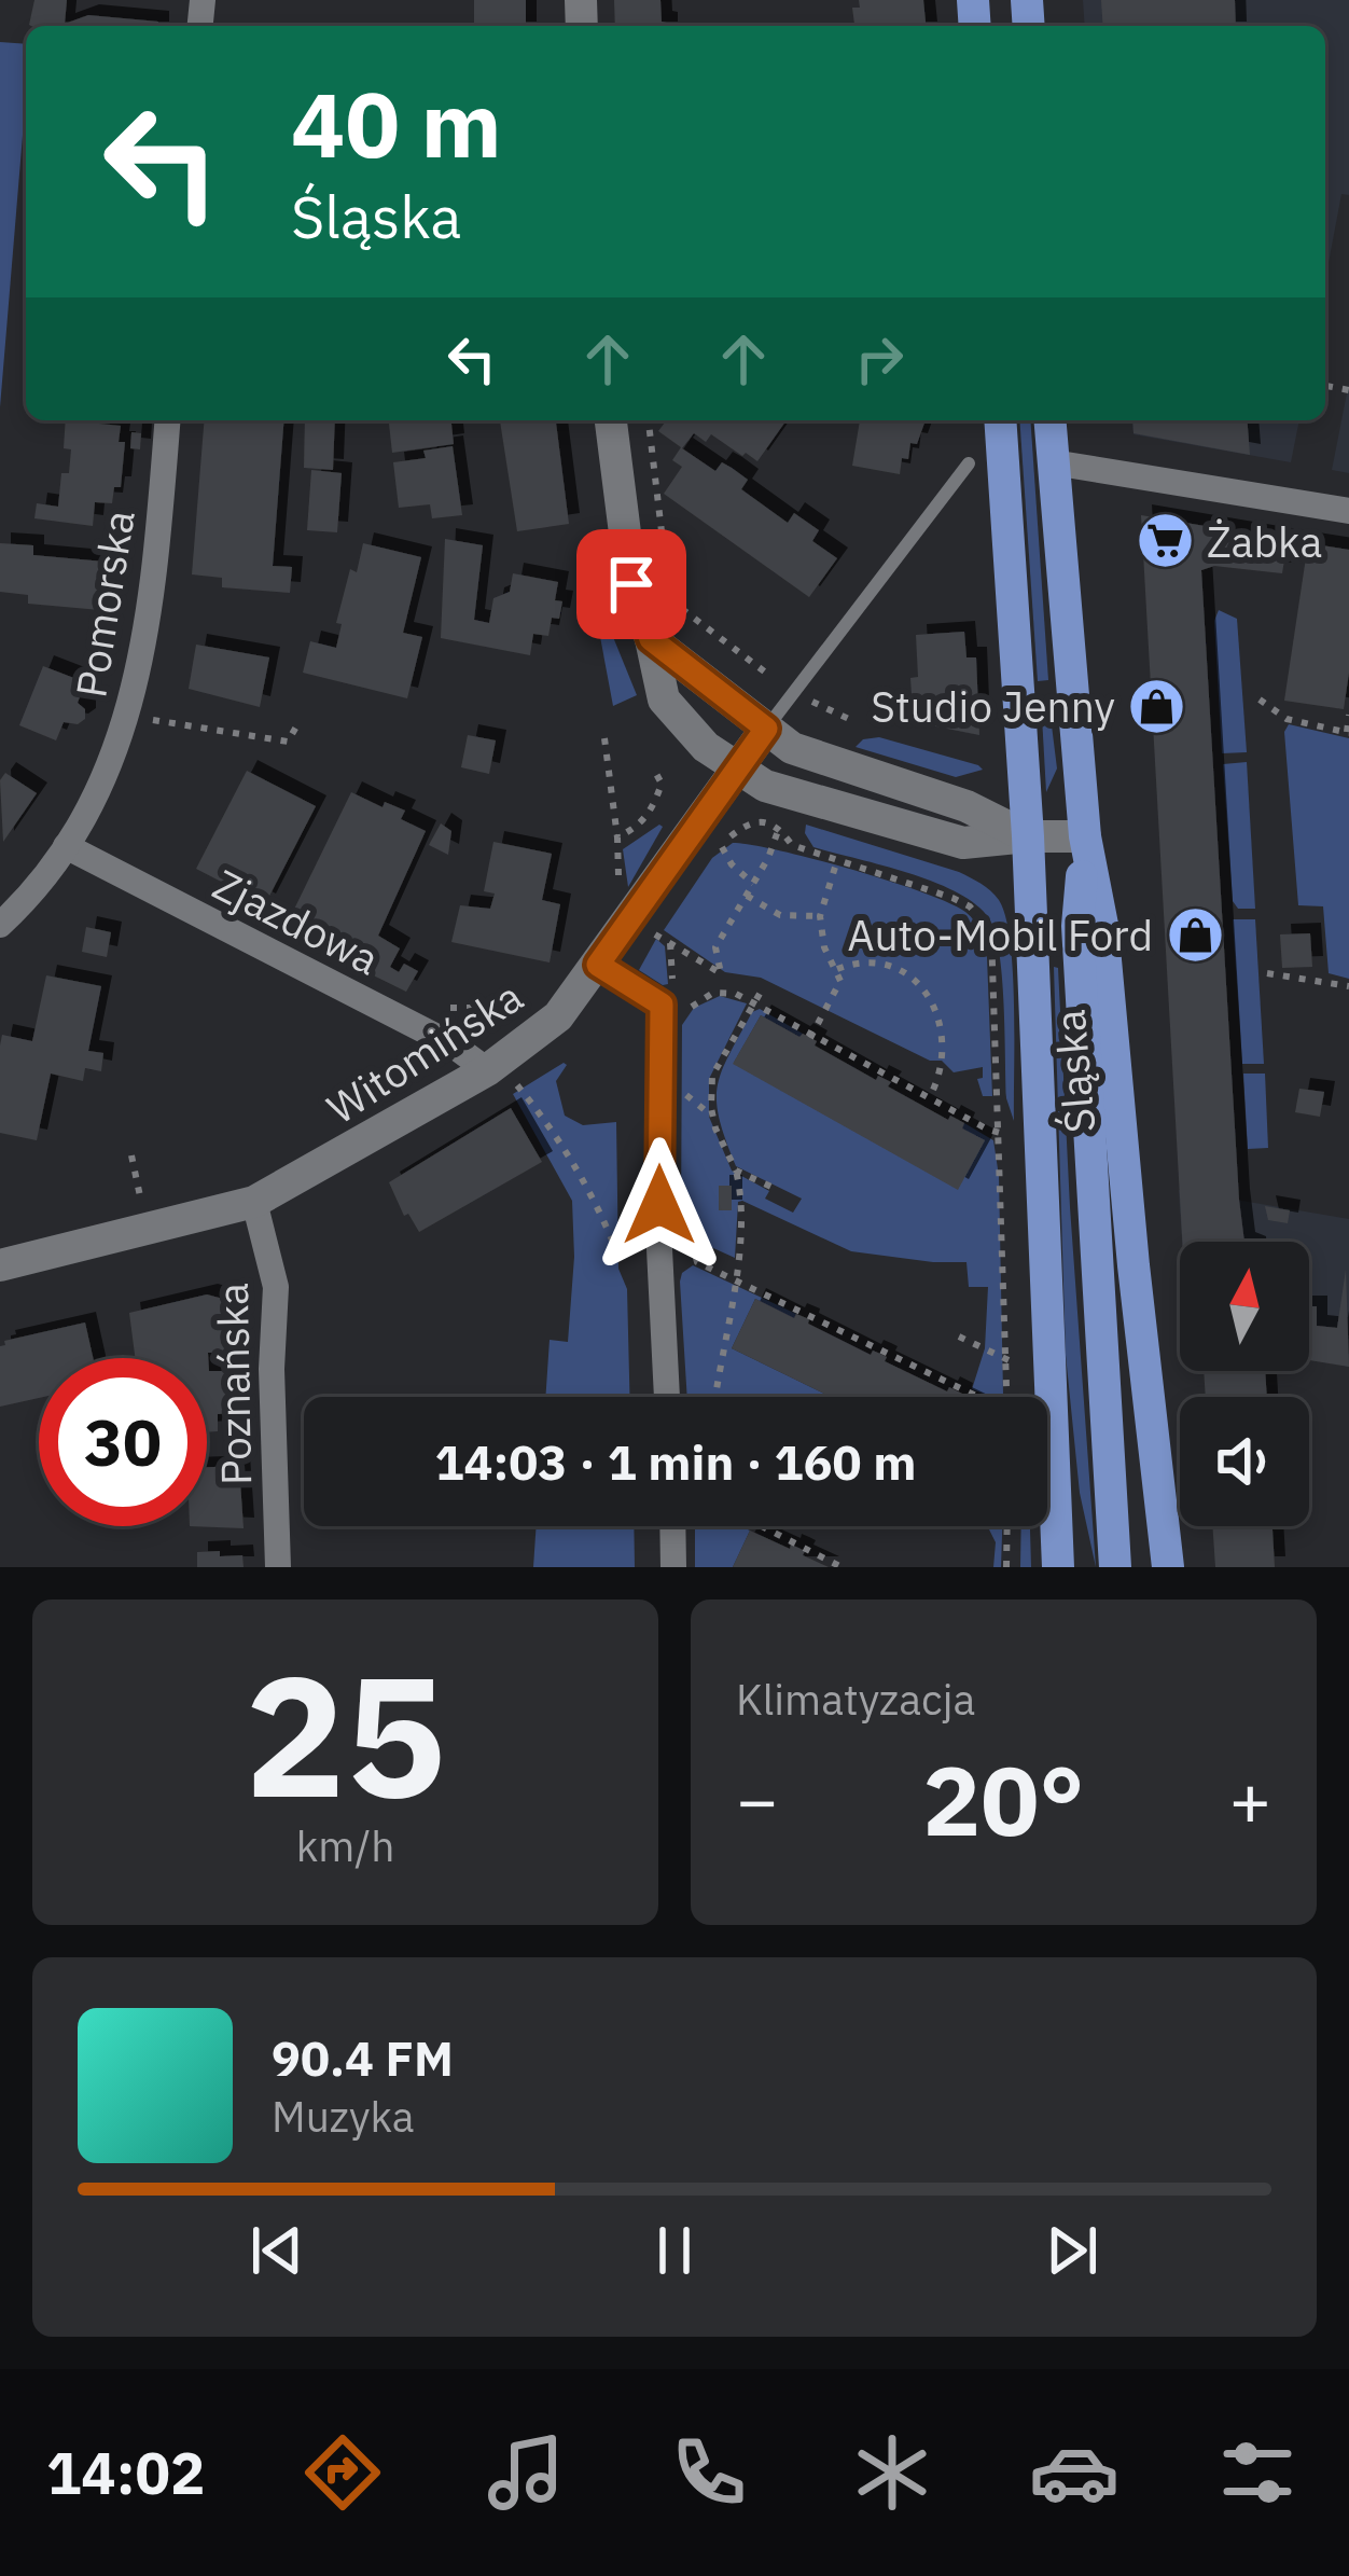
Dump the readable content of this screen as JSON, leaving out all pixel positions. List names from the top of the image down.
{
  "streets": {
    "main road": ["Śląska"],
    "street": [
      "Pomorska",
      "Zjazdowa",
      "Witomińska",
      "Poznańska"
    ]
  },
  "crossings": [
    ["Pomorska", "Zjazdowa"],
    ["Zjazdowa", "Witomińska"],
    ["Witomińska", "Poznańska"]
  ],
  "places": {
    "supermarket": ["Żabka"],
    "shop": ["Studio Jenny", "Auto-Mobil Ford"]
  },
  "north": "top",
  "page": {
    "turn": ["40 m", "Śląska"],
    "limit": "30",
    "trip": "14:03 · 1 min · 160 m",
    "tile": [
      ["25", "km/h"],
      "Klimatyzacja"
    ],
    "heat": ["−", "20°", "+"],
    "song": ["90.4 FM", "Muzyka"],
    "tabs": "14:02"
  }
}
